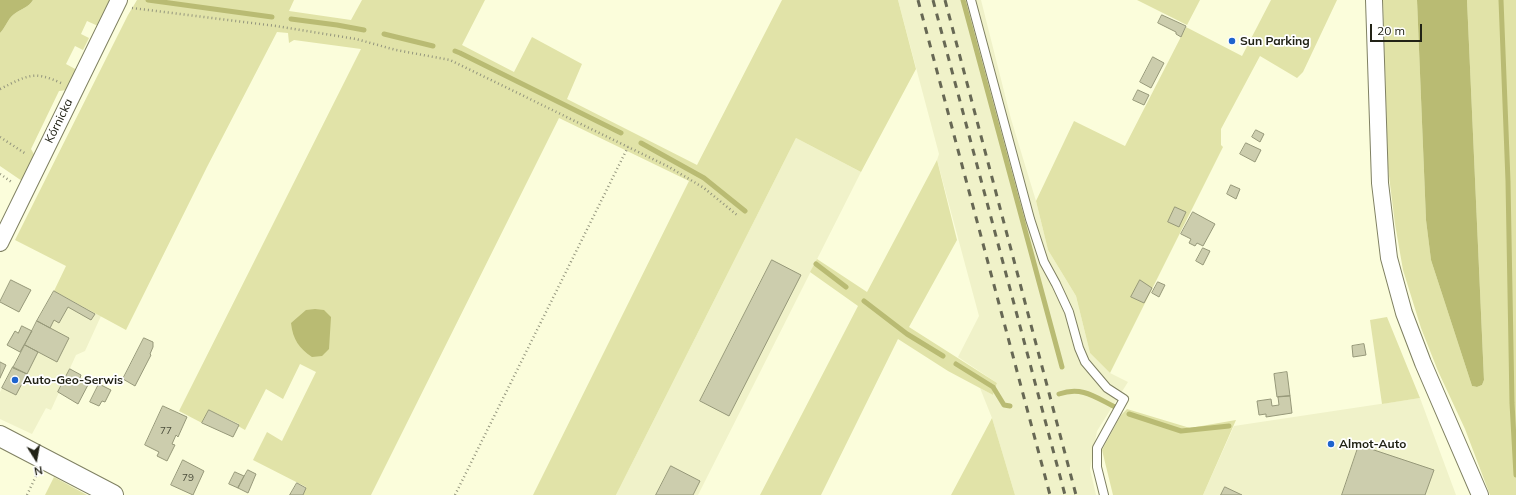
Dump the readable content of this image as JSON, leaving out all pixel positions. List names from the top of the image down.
{
  "streets": {
    "street": ["Kórnicka"]
  },
  "places": ["Sun Parking", "Auto-Geo-Serwis", "Almot-Auto"],
  "house_numbers": ["77", "79"],
  "scale_bar": "20 m",
  "north": "bottom"
}
